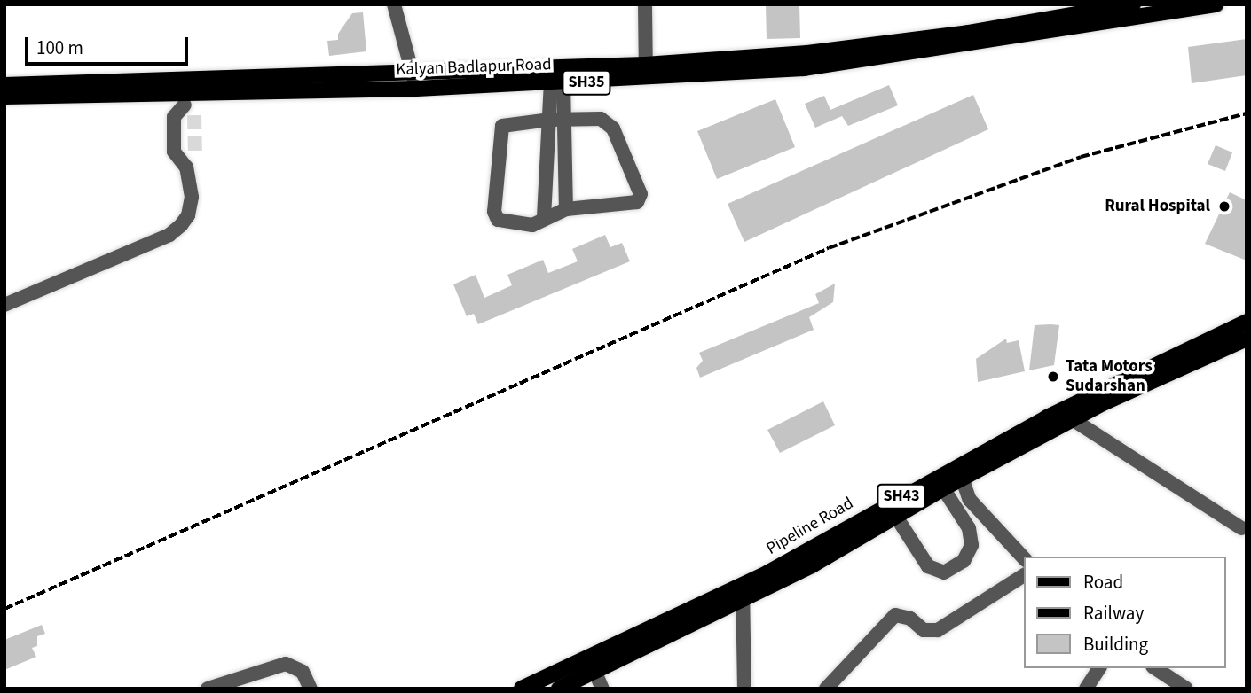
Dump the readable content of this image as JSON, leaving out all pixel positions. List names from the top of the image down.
{
  "streets": {
    "main road": [
      "Kalyan Badlapur Road",
      "SH35",
      "SH43",
      "Pipeline Road"
    ]
  },
  "places": ["Rural Hospital", "Tata Motors Sudarshan"],
  "legend": ["Road", "Railway", "Building"],
  "scale_bar": "100 m"
}
